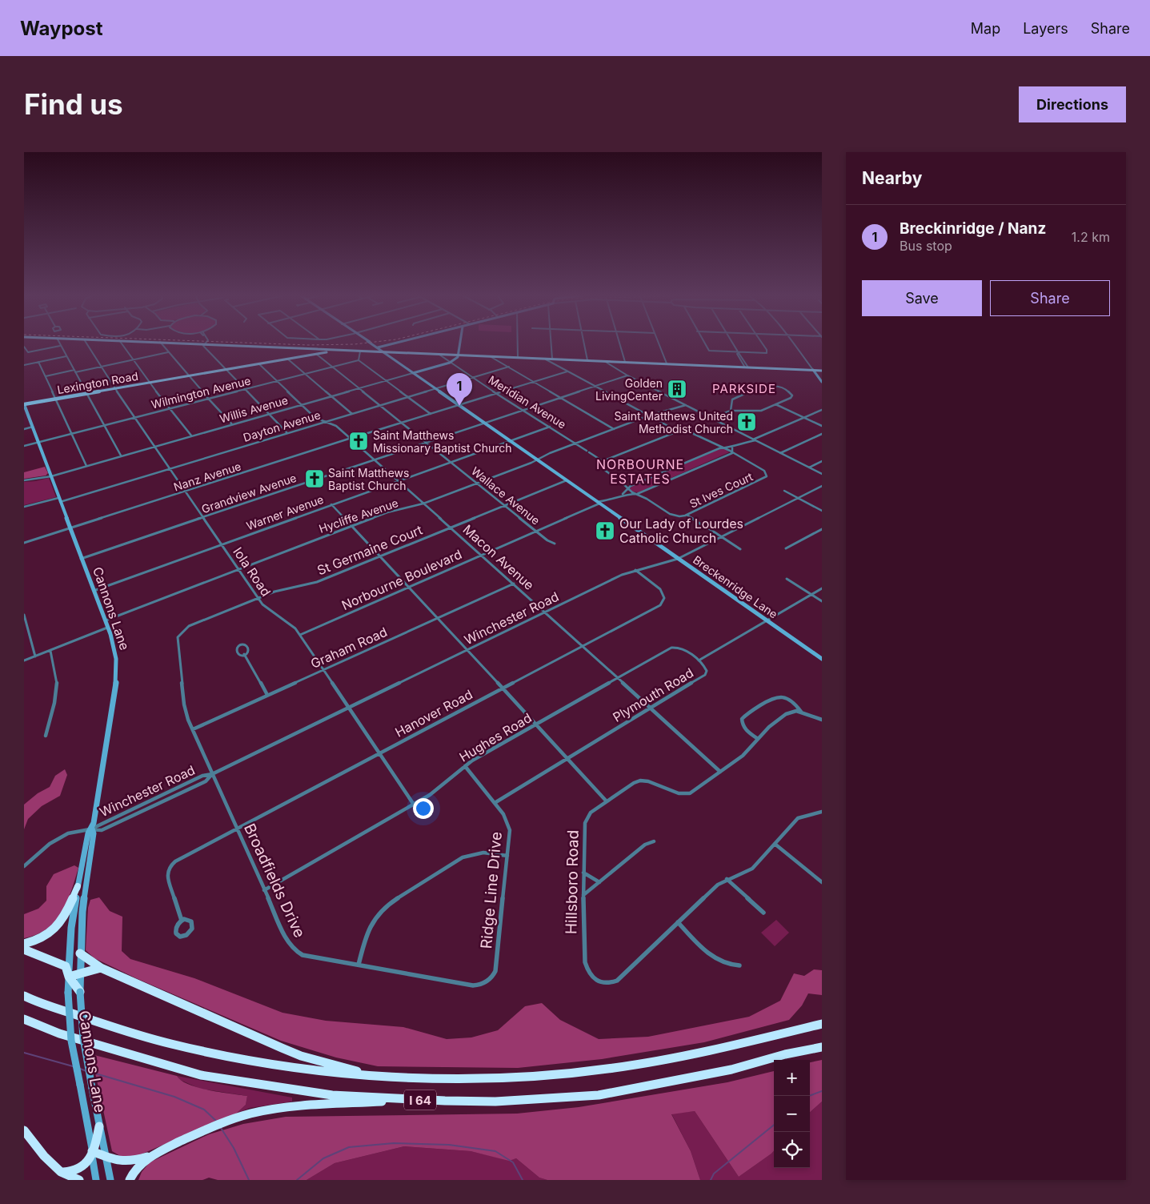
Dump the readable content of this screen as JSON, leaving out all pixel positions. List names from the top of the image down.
{
  "streets": {
    "highway": ["I 64"],
    "main road": [
      "Lexington Road",
      "Willis Avenue",
      "Breckenridge Lane",
      "Cannons Lane"
    ],
    "street": [
      "Wilmington Avenue",
      "Meridian Avenue",
      "Dayton Avenue",
      "Nanz Avenue",
      "St Ives Court",
      "Grandview Avenue",
      "Wallace Avenue",
      "Warner Avenue",
      "Hycliffe Avenue",
      "St Germaine Court",
      "Macon Avenue",
      "Iola Road",
      "Norbourne Boulevard",
      "Winchester Road",
      "Graham Road",
      "Plymouth Road",
      "Hanover Road",
      "Hughes Road",
      "Broadfields Drive",
      "Hillsboro Road",
      "Ridge Line Drive"
    ]
  },
  "crossings": [
    ["Lexington Road", "Wallace Avenue"],
    ["Lexington Road", "Macon Avenue"],
    ["Lexington Road", "Iola Road"],
    ["Lexington Road", "Cannons Lane"],
    ["Wilmington Avenue", "Wallace Avenue"],
    ["Wilmington Avenue", "Macon Avenue"],
    ["Wilmington Avenue", "Iola Road"],
    ["Wilmington Avenue", "Cannons Lane"],
    ["Meridian Avenue", "Willis Avenue"],
    ["Meridian Avenue", "Dayton Avenue"],
    ["Meridian Avenue", "Nanz Avenue"],
    ["Meridian Avenue", "Grandview Avenue"],
    ["Meridian Avenue", "Warner Avenue"],
    ["Meridian Avenue", "Hycliffe Avenue"],
    ["Willis Avenue", "Wallace Avenue"],
    ["Willis Avenue", "Macon Avenue"],
    ["Willis Avenue", "Iola Road"],
    ["Willis Avenue", "Breckenridge Lane"],
    ["Willis Avenue", "Cannons Lane"],
    ["Dayton Avenue", "Wallace Avenue"],
    ["Dayton Avenue", "Macon Avenue"],
    ["Dayton Avenue", "Iola Road"],
    ["Dayton Avenue", "Breckenridge Lane"],
    ["Dayton Avenue", "Cannons Lane"],
    ["Nanz Avenue", "Wallace Avenue"],
    ["Nanz Avenue", "Macon Avenue"],
    ["Nanz Avenue", "Iola Road"],
    ["Nanz Avenue", "Breckenridge Lane"],
    ["Nanz Avenue", "Cannons Lane"],
    ["St Ives Court", "Norbourne Boulevard"],
    ["Grandview Avenue", "Wallace Avenue"],
    ["Grandview Avenue", "Macon Avenue"],
    ["Grandview Avenue", "Iola Road"],
    ["Grandview Avenue", "Breckenridge Lane"],
    ["Grandview Avenue", "Cannons Lane"],
    ["Wallace Avenue", "Warner Avenue"],
    ["Wallace Avenue", "Hycliffe Avenue"],
    ["Wallace Avenue", "St Germaine Court"],
    ["Wallace Avenue", "Norbourne Boulevard"],
    ["Warner Avenue", "Macon Avenue"],
    ["Warner Avenue", "Iola Road"],
    ["Warner Avenue", "Breckenridge Lane"],
    ["Warner Avenue", "Cannons Lane"],
    ["Hycliffe Avenue", "Macon Avenue"],
    ["Hycliffe Avenue", "Iola Road"],
    ["Hycliffe Avenue", "Breckenridge Lane"],
    ["Hycliffe Avenue", "Cannons Lane"],
    ["St Germaine Court", "Macon Avenue"],
    ["St Germaine Court", "Iola Road"],
    ["St Germaine Court", "Breckenridge Lane"],
    ["St Germaine Court", "Broadfields Drive"],
    ["Macon Avenue", "Norbourne Boulevard"],
    ["Macon Avenue", "Winchester Road"],
    ["Macon Avenue", "Graham Road"],
    ["Macon Avenue", "Plymouth Road"],
    ["Macon Avenue", "Hanover Road"],
    ["Macon Avenue", "Hughes Road"],
    ["Macon Avenue", "Hillsboro Road"],
    ["Iola Road", "Norbourne Boulevard"],
    ["Iola Road", "Winchester Road"],
    ["Iola Road", "Graham Road"],
    ["Iola Road", "Hanover Road"],
    ["Iola Road", "Hughes Road"],
    ["Norbourne Boulevard", "Breckenridge Lane"],
    ["Breckenridge Lane", "Winchester Road"],
    ["Breckenridge Lane", "Plymouth Road"],
    ["Cannons Lane", "Winchester Road"],
    ["Winchester Road", "Hanover Road"],
    ["Winchester Road", "Broadfields Drive"],
    ["Graham Road", "Broadfields Drive"],
    ["Plymouth Road", "Hughes Road"],
    ["Plymouth Road", "Ridge Line Drive"],
    ["Hanover Road", "Broadfields Drive"],
    ["Hughes Road", "Broadfields Drive"],
    ["Hughes Road", "Ridge Line Drive"],
    ["Broadfields Drive", "Ridge Line Drive"]
  ],
  "districts": ["PARKSIDE", "NORBOURNE ESTATES"],
  "places": {
    "building": ["Golden LivingCenter"],
    "church": [
      "Saint Matthews United Methodist Church",
      "Saint Matthews Missionary Baptist Church",
      "Saint Matthews Baptist Church",
      "Our Lady of Lourdes Catholic Church"
    ]
  },
  "page": {
    "header": "Waypost",
    "nav": ["Map", "Layers", "Share"],
    "buttons": [
      "Directions",
      ["Save", "Share"]
    ],
    "title": "Find us",
    "heading": "Nearby",
    "list": [
      {
        "mark": "1",
        "name": "Breckinridge / Nanz",
        "note": "Bus stop",
        "value": "1.2 km"
      }
    ],
    "pins": "1",
    "map_buttons": ["+", "−"]
  }
}
